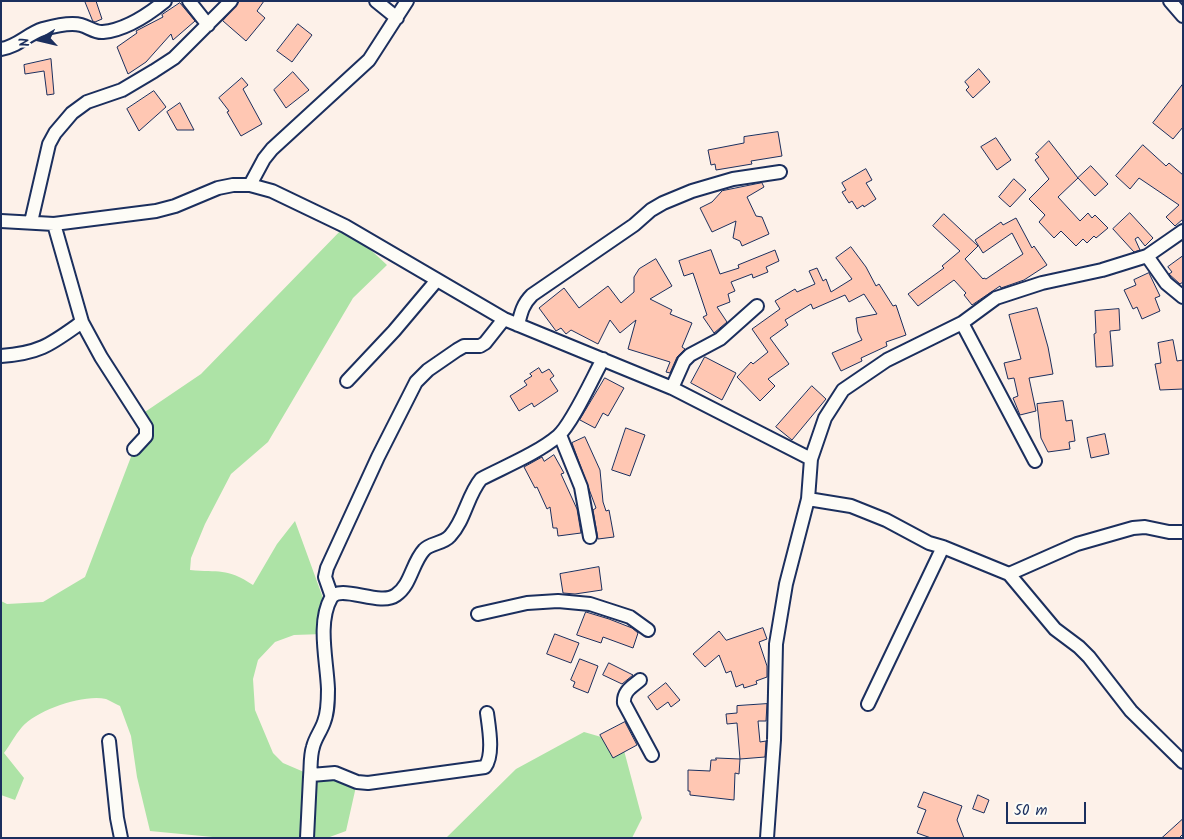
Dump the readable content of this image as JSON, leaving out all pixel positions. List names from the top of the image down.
{
  "scale_bar": "50 m",
  "north": "left"
}
